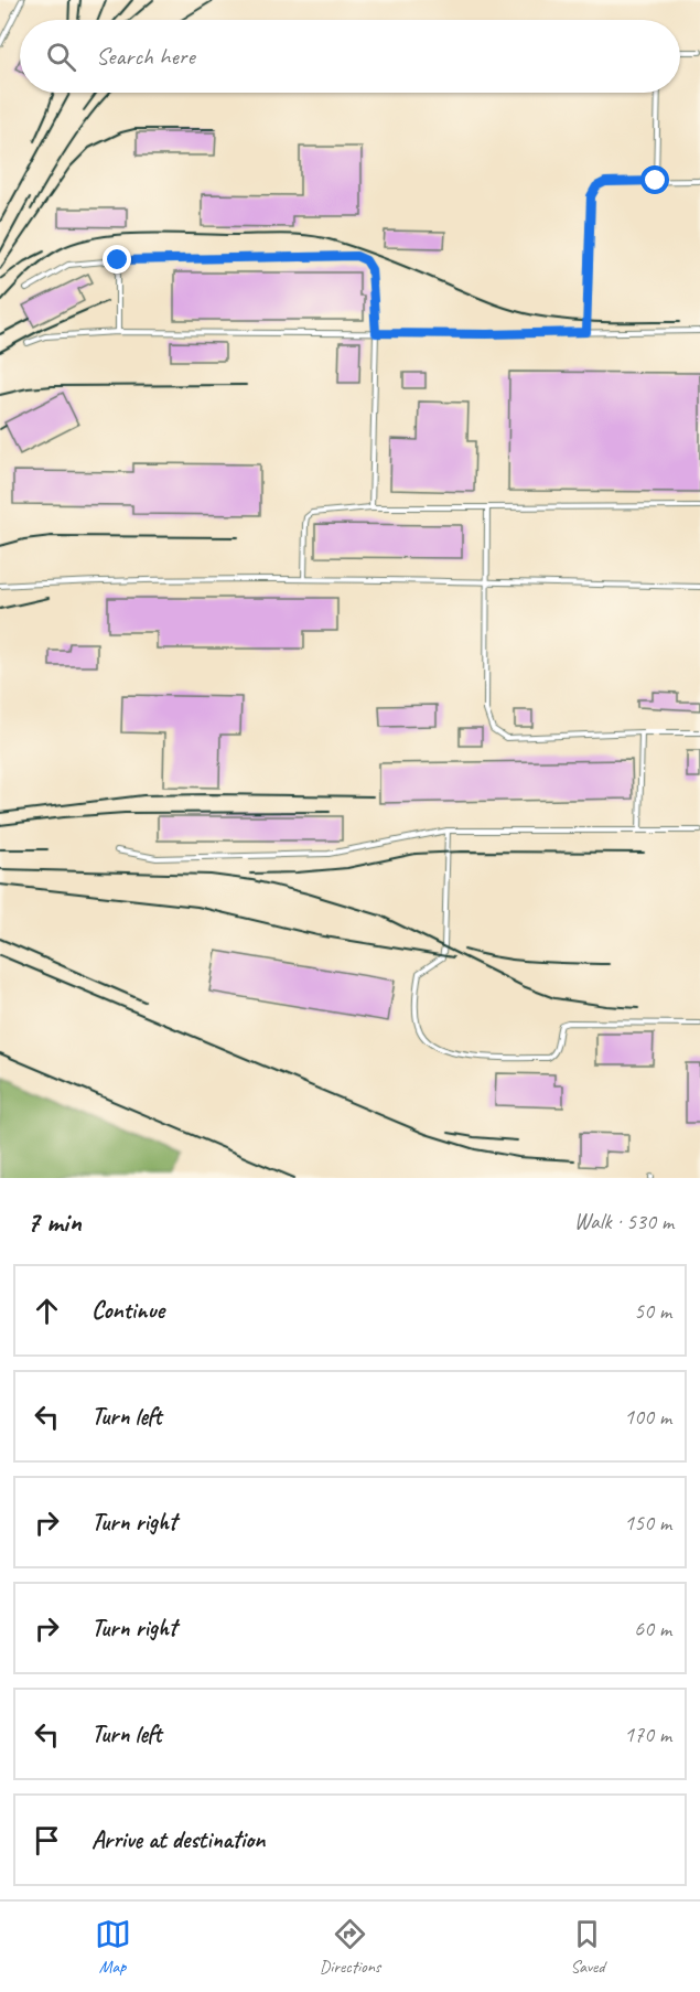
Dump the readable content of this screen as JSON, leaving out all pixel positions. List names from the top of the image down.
{
  "page": {
    "search": "Search here",
    "heading": ["7 min", "Walk · 530 m"],
    "list": [
      ["Continue", "50 m"],
      ["Turn left", "100 m"],
      ["Turn right", "150 m"],
      ["Turn right", "60 m"],
      ["Turn left", "170 m"],
      "Arrive at destination"
    ],
    "nav": ["Map", "Directions", "Saved"]
  }
}
